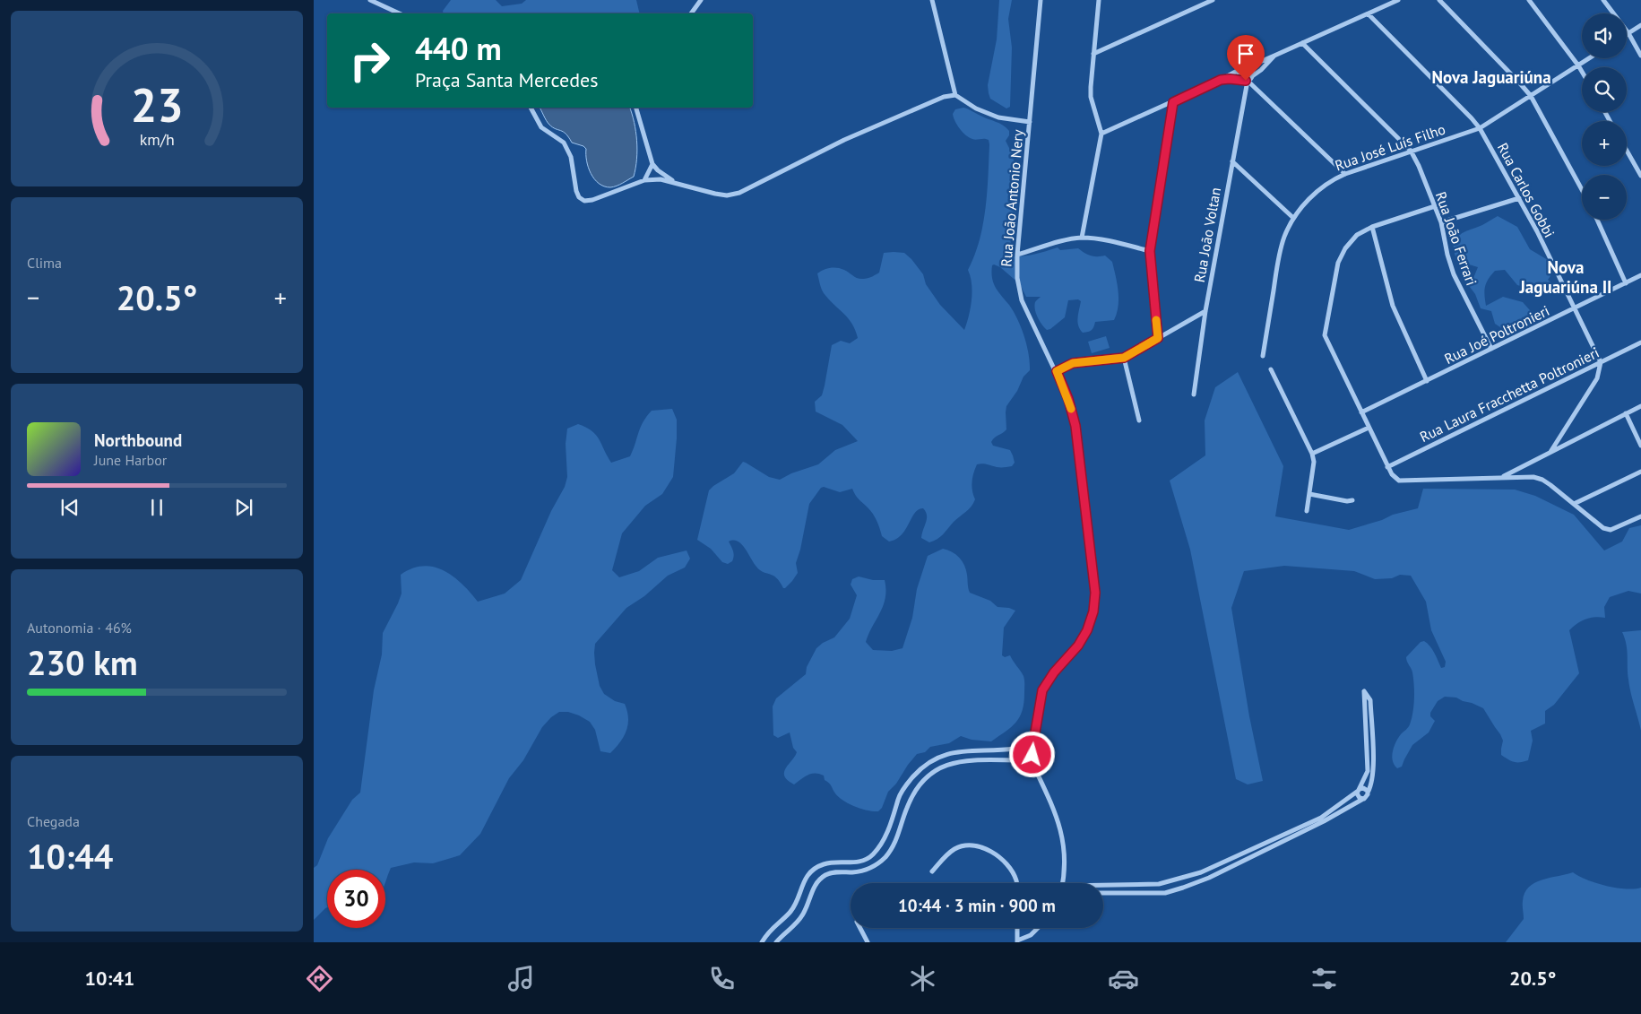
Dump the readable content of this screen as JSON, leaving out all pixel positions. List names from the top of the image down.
{
  "streets": {
    "street": [
      "Rua José Luís Filho",
      "Rua Carlos Gobbi",
      "Rua João Antonio Nery",
      "Rua João Voltan",
      "Rua João Ferrari",
      "Rua Joé Poltronieri",
      "Rua Laura Fracchetta Poltronieri"
    ]
  },
  "crossings": [
    ["Rua José Luís Filho", "Rua Carlos Gobbi"],
    ["Rua José Luís Filho", "Rua João Ferrari"],
    ["Rua Carlos Gobbi", "Rua Joé Poltronieri"],
    ["Rua Carlos Gobbi", "Rua Laura Fracchetta Poltronieri"],
    ["Rua João Ferrari", "Rua Joé Poltronieri"]
  ],
  "districts": ["Nova Jaguariúna", "Nova Jaguariúna II"],
  "page": {
    "map_buttons": ["+", "−"],
    "turn": ["440 m", "Praça Santa Mercedes"],
    "tile": [
      "Clima",
      ["Autonomia · 46%", "230 km"],
      ["Chegada", "10:44"]
    ],
    "heat": ["−", "20.5°", "+"],
    "song": ["Northbound", "June Harbor"],
    "limit": "30",
    "trip": "10:44 · 3 min · 900 m",
    "tabs": ["10:41", "20.5°"],
    "gauge": ["23", "km/h"]
  }
}
